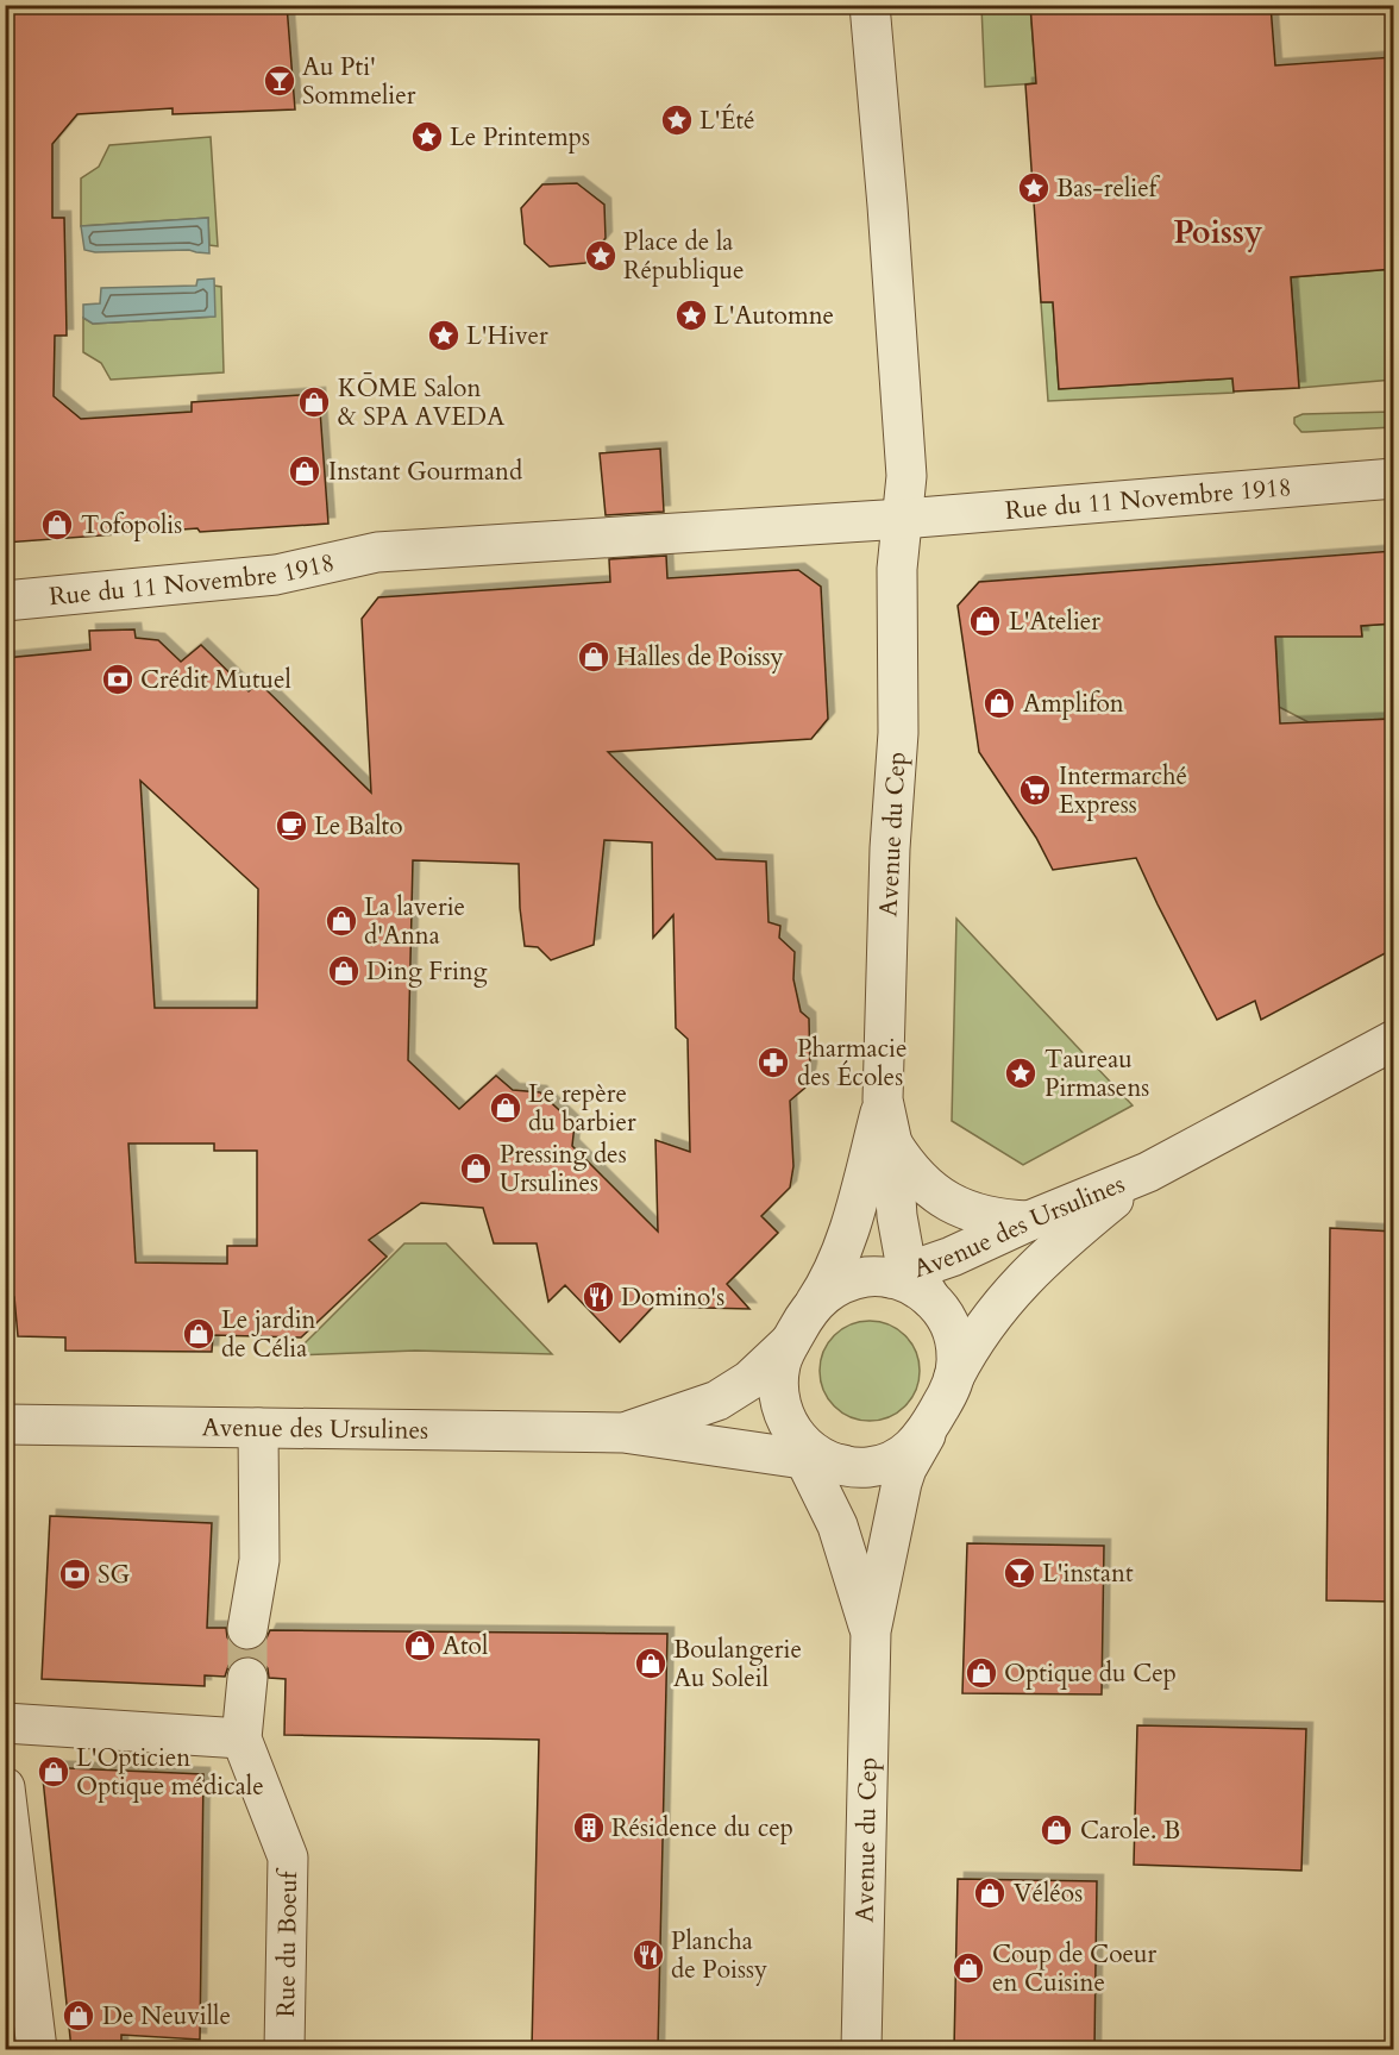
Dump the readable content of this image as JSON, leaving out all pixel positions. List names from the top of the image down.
{
  "streets": {
    "street": [
      "Rue du 11 Novembre 1918",
      "Avenue du Cep",
      "Avenue des Ursulines",
      "Rue du Boeuf"
    ]
  },
  "crossings": [
    ["Rue du 11 Novembre 1918", "Avenue du Cep"],
    ["Avenue du Cep", "Avenue des Ursulines"]
  ],
  "districts": ["Poissy"],
  "places": {
    "bar": ["Au Pti' Sommelier", "L'instant"],
    "place": [
      "L'Été",
      "Le Printemps",
      "Bas-relief",
      "Place de la République",
      "L'Automne",
      "L'Hiver",
      "Taureau Pirmasens"
    ],
    "shop": [
      "KŌME Salon & SPA AVEDA",
      "Instant Gourmand",
      "Tofopolis",
      "L'Atelier",
      "Halles de Poissy",
      "Amplifon",
      "La laverie d'Anna",
      "Ding Fring",
      "Le repère du barbier",
      "Pressing des Ursulines",
      "Le jardin de Célia",
      "Atol",
      "Boulangerie Au Soleil",
      "Optique du Cep",
      "L'Opticien Optique médicale",
      "Carole. B",
      "Véléos",
      "Coup de Coeur en Cuisine",
      "De Neuville"
    ],
    "bank": ["Crédit Mutuel", "SG"],
    "supermarket": ["Intermarché Express"],
    "cafe": ["Le Balto"],
    "pharmacy": ["Pharmacie des Écoles"],
    "restaurant": ["Domino's", "Plancha de Poissy"],
    "building": ["Résidence du cep"]
  }
}
